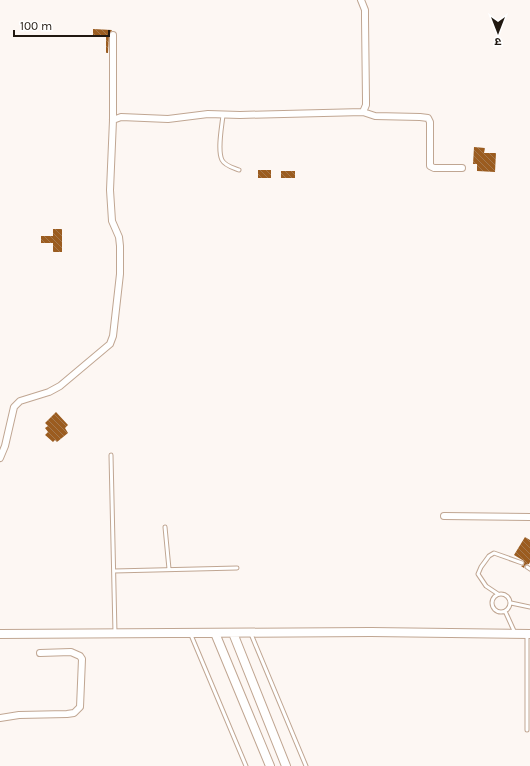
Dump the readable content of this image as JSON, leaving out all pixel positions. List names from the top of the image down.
{
  "scale_bar": "100 m",
  "north": "bottom"
}
